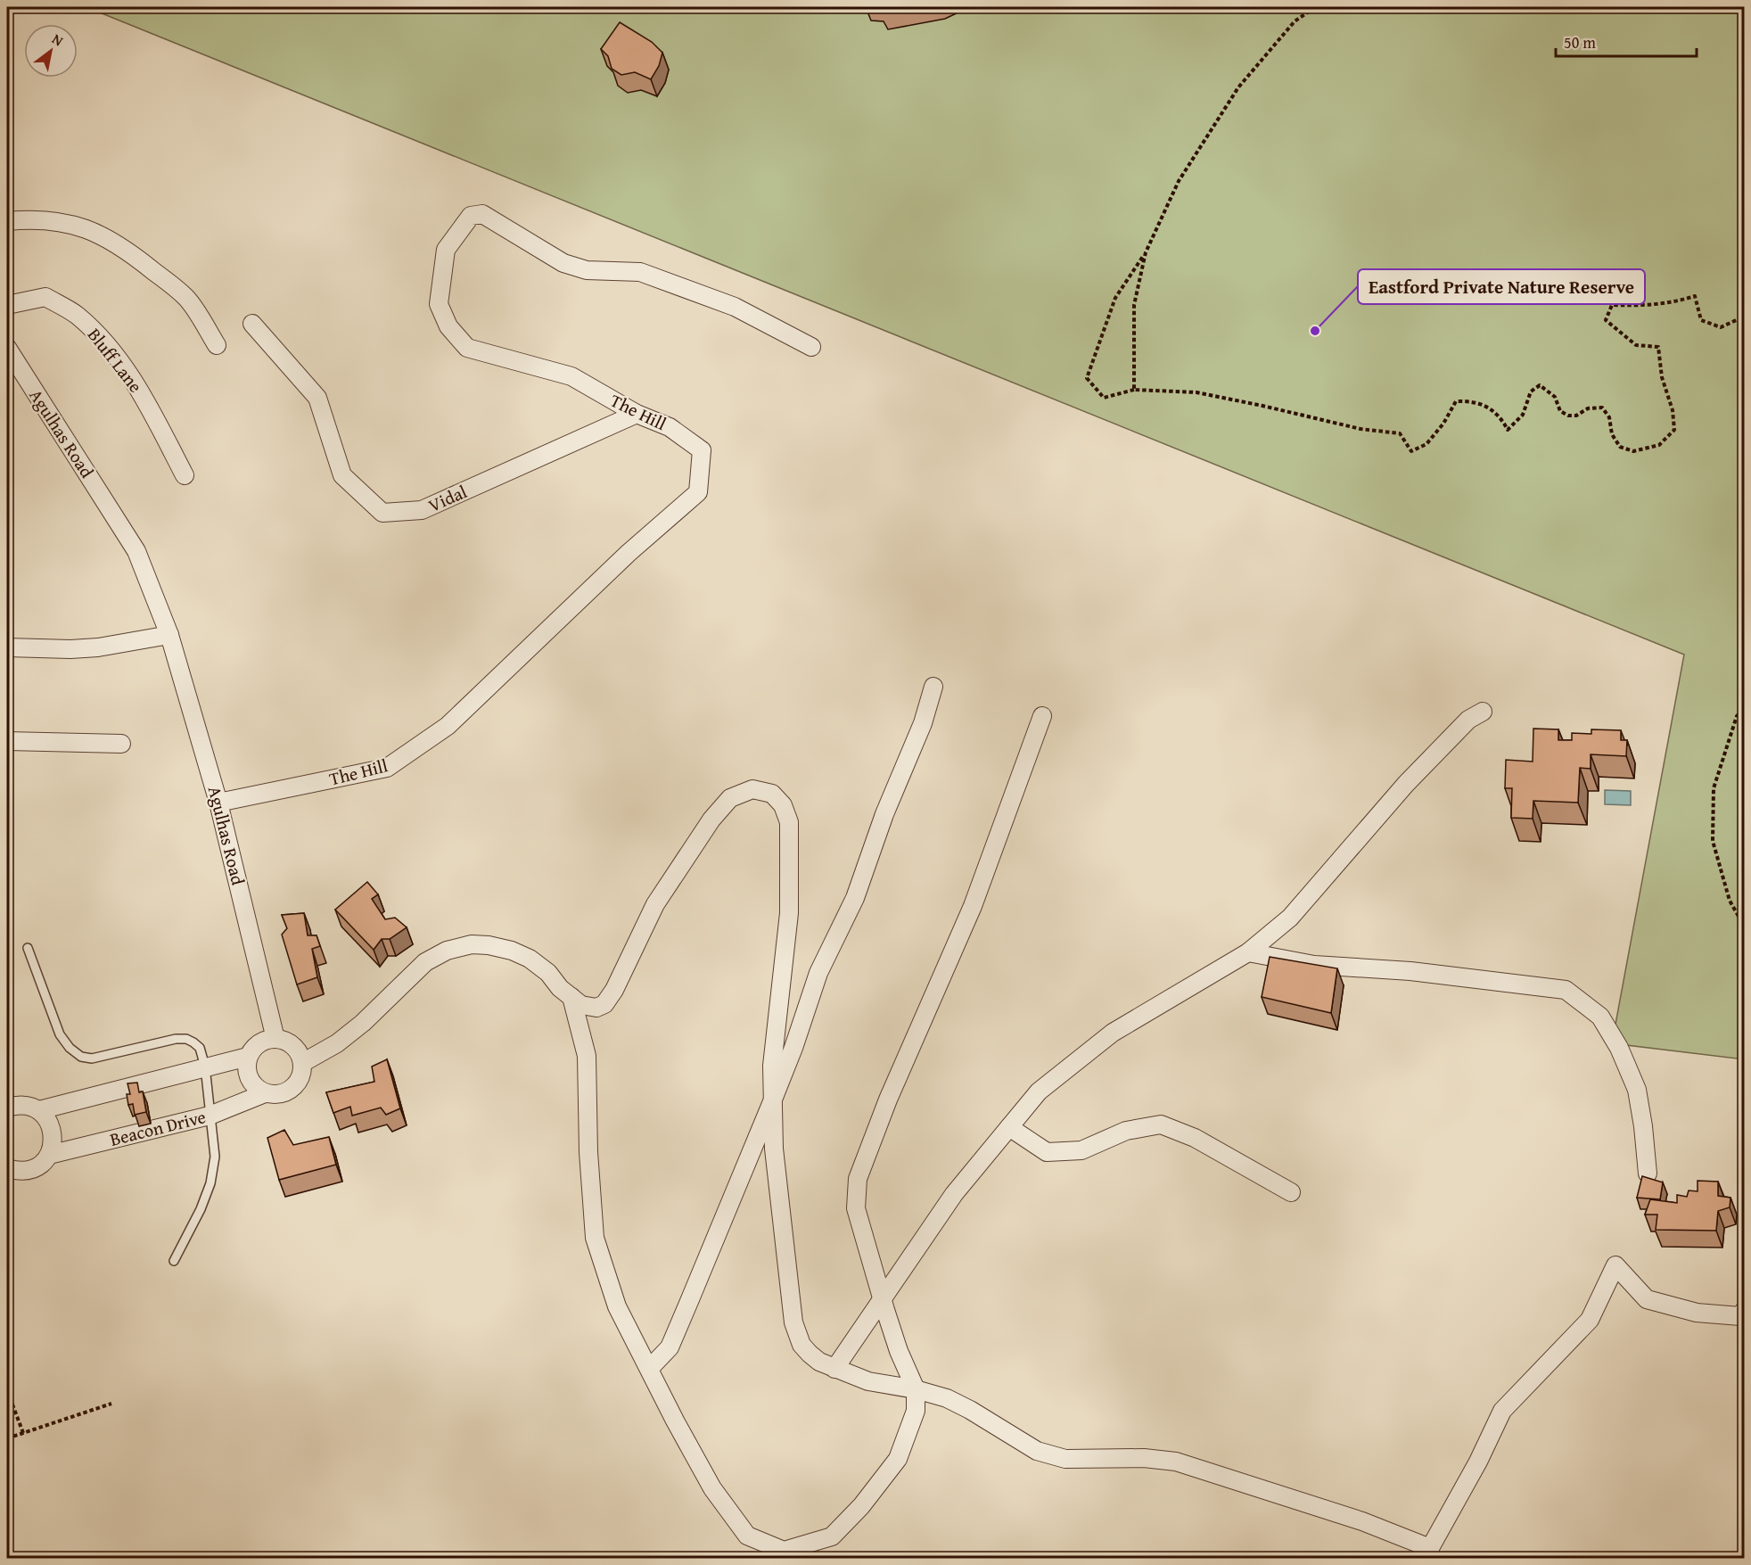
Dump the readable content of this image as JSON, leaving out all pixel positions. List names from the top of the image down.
{
  "streets": {
    "street": [
      "Bluff Lane",
      "The Hill",
      "Agulhas Road",
      "Vidal",
      "Beacon Drive"
    ]
  },
  "crossings": [
    ["The Hill", "Agulhas Road"],
    ["The Hill", "Vidal"],
    ["Agulhas Road", "Beacon Drive"]
  ],
  "places": ["Eastford Private Nature Reserve"],
  "scale_bar": "50 m",
  "north": "top right"
}
